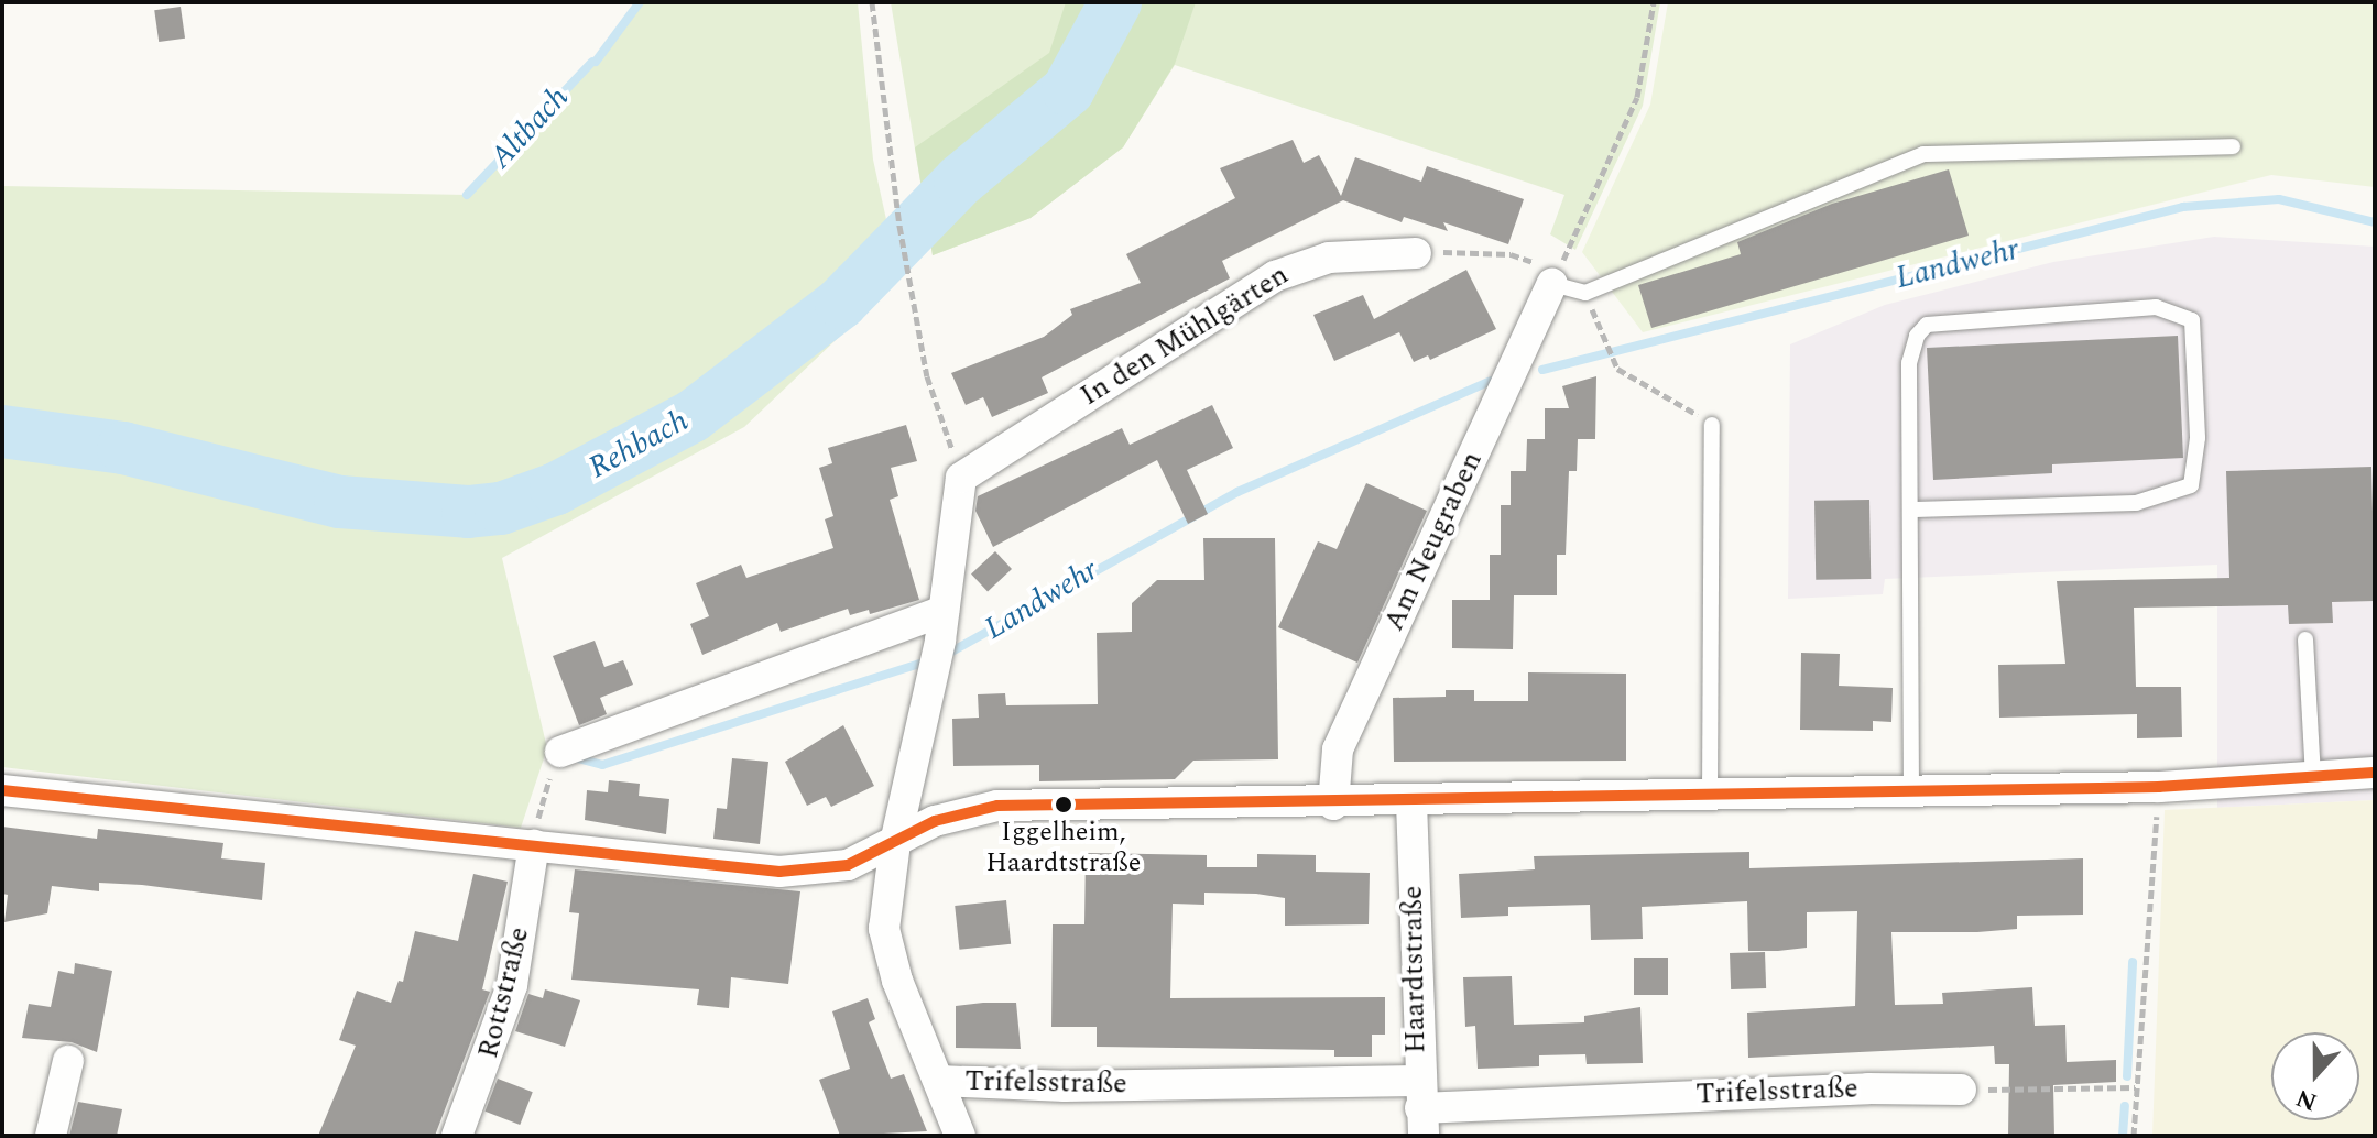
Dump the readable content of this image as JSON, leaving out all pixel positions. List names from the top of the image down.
{
  "streets": {
    "street": [
      "In den Mühlgärten",
      "Am Neugraben",
      "Haardtstraße",
      "Rottstraße",
      "Trifelsstraße"
    ]
  },
  "crossings": [
    ["Haardtstraße", "Trifelsstraße"]
  ],
  "water": ["Altbach", "Landwehr", "Rehbach"],
  "places": ["Iggelheim, Haardtstraße"],
  "north": "bottom"
}
